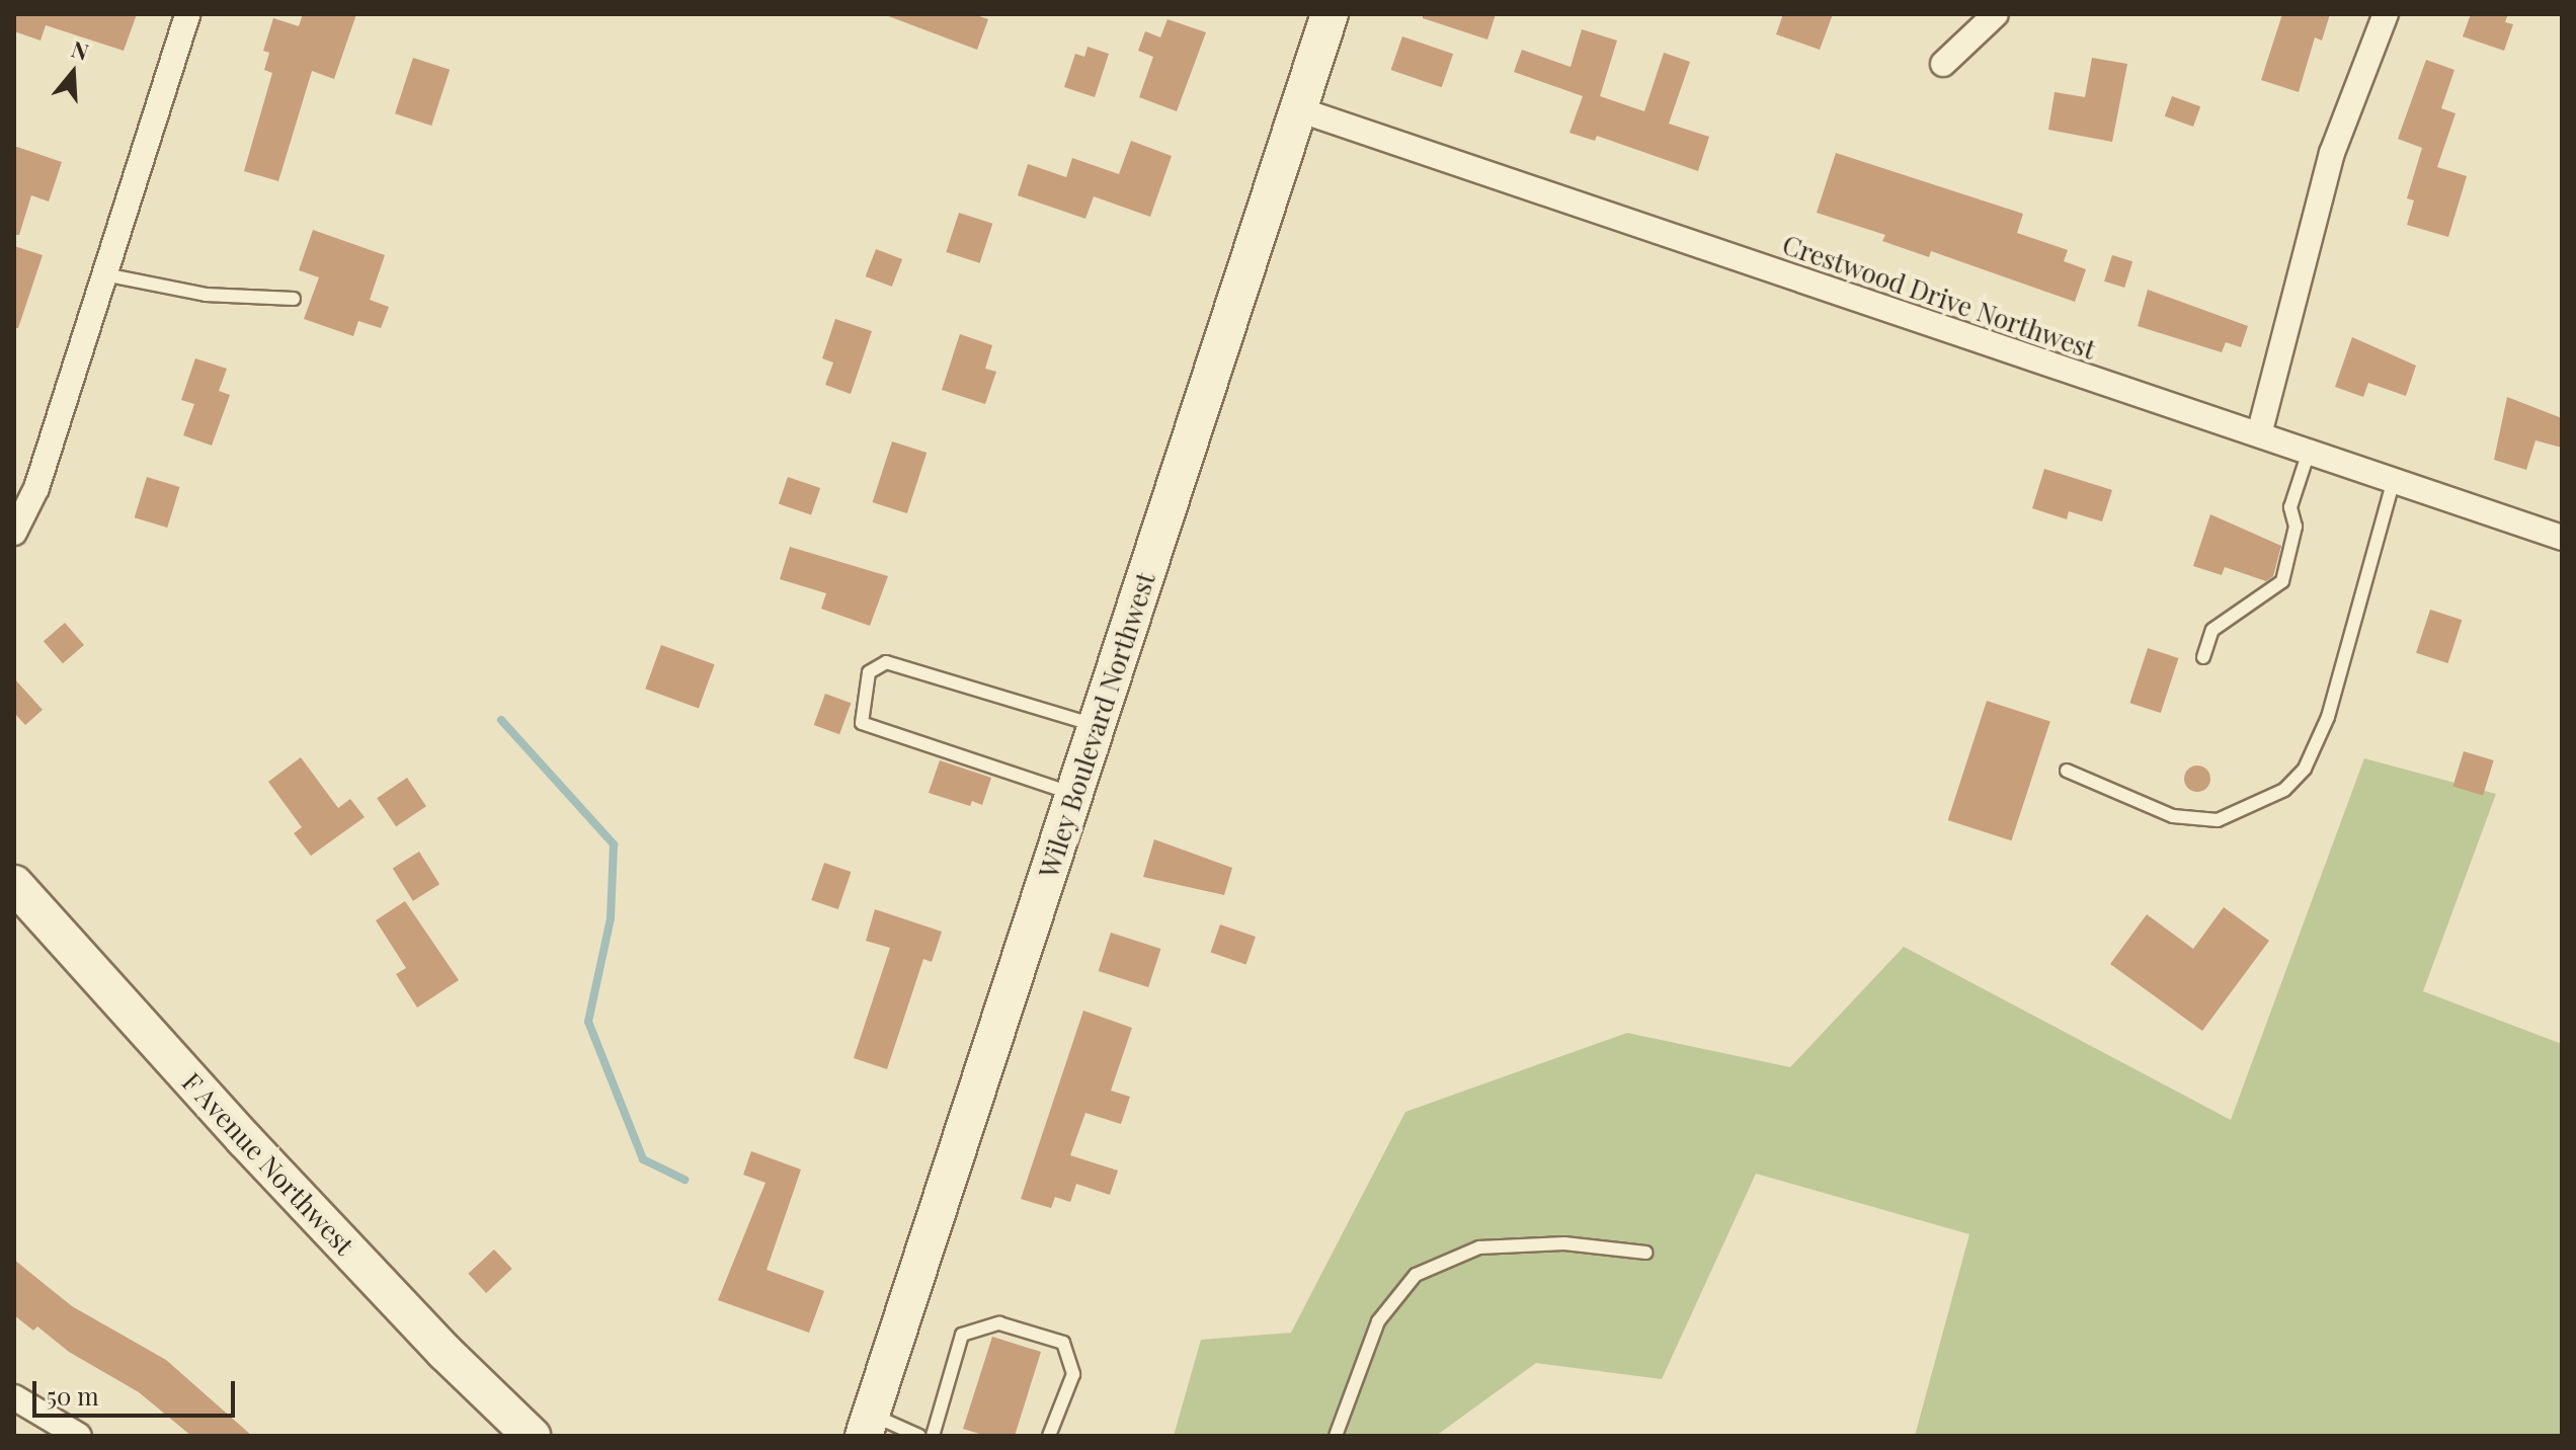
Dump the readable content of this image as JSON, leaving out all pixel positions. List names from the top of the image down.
{
  "streets": {
    "street": ["Crestwood Drive Northwest", "Wiley Boulevard Northwest", "F Avenue Northwest"]
  },
  "crossings": [
    ["Crestwood Drive Northwest", "Wiley Boulevard Northwest"]
  ],
  "scale_bar": "50 m",
  "north": "top"
}
